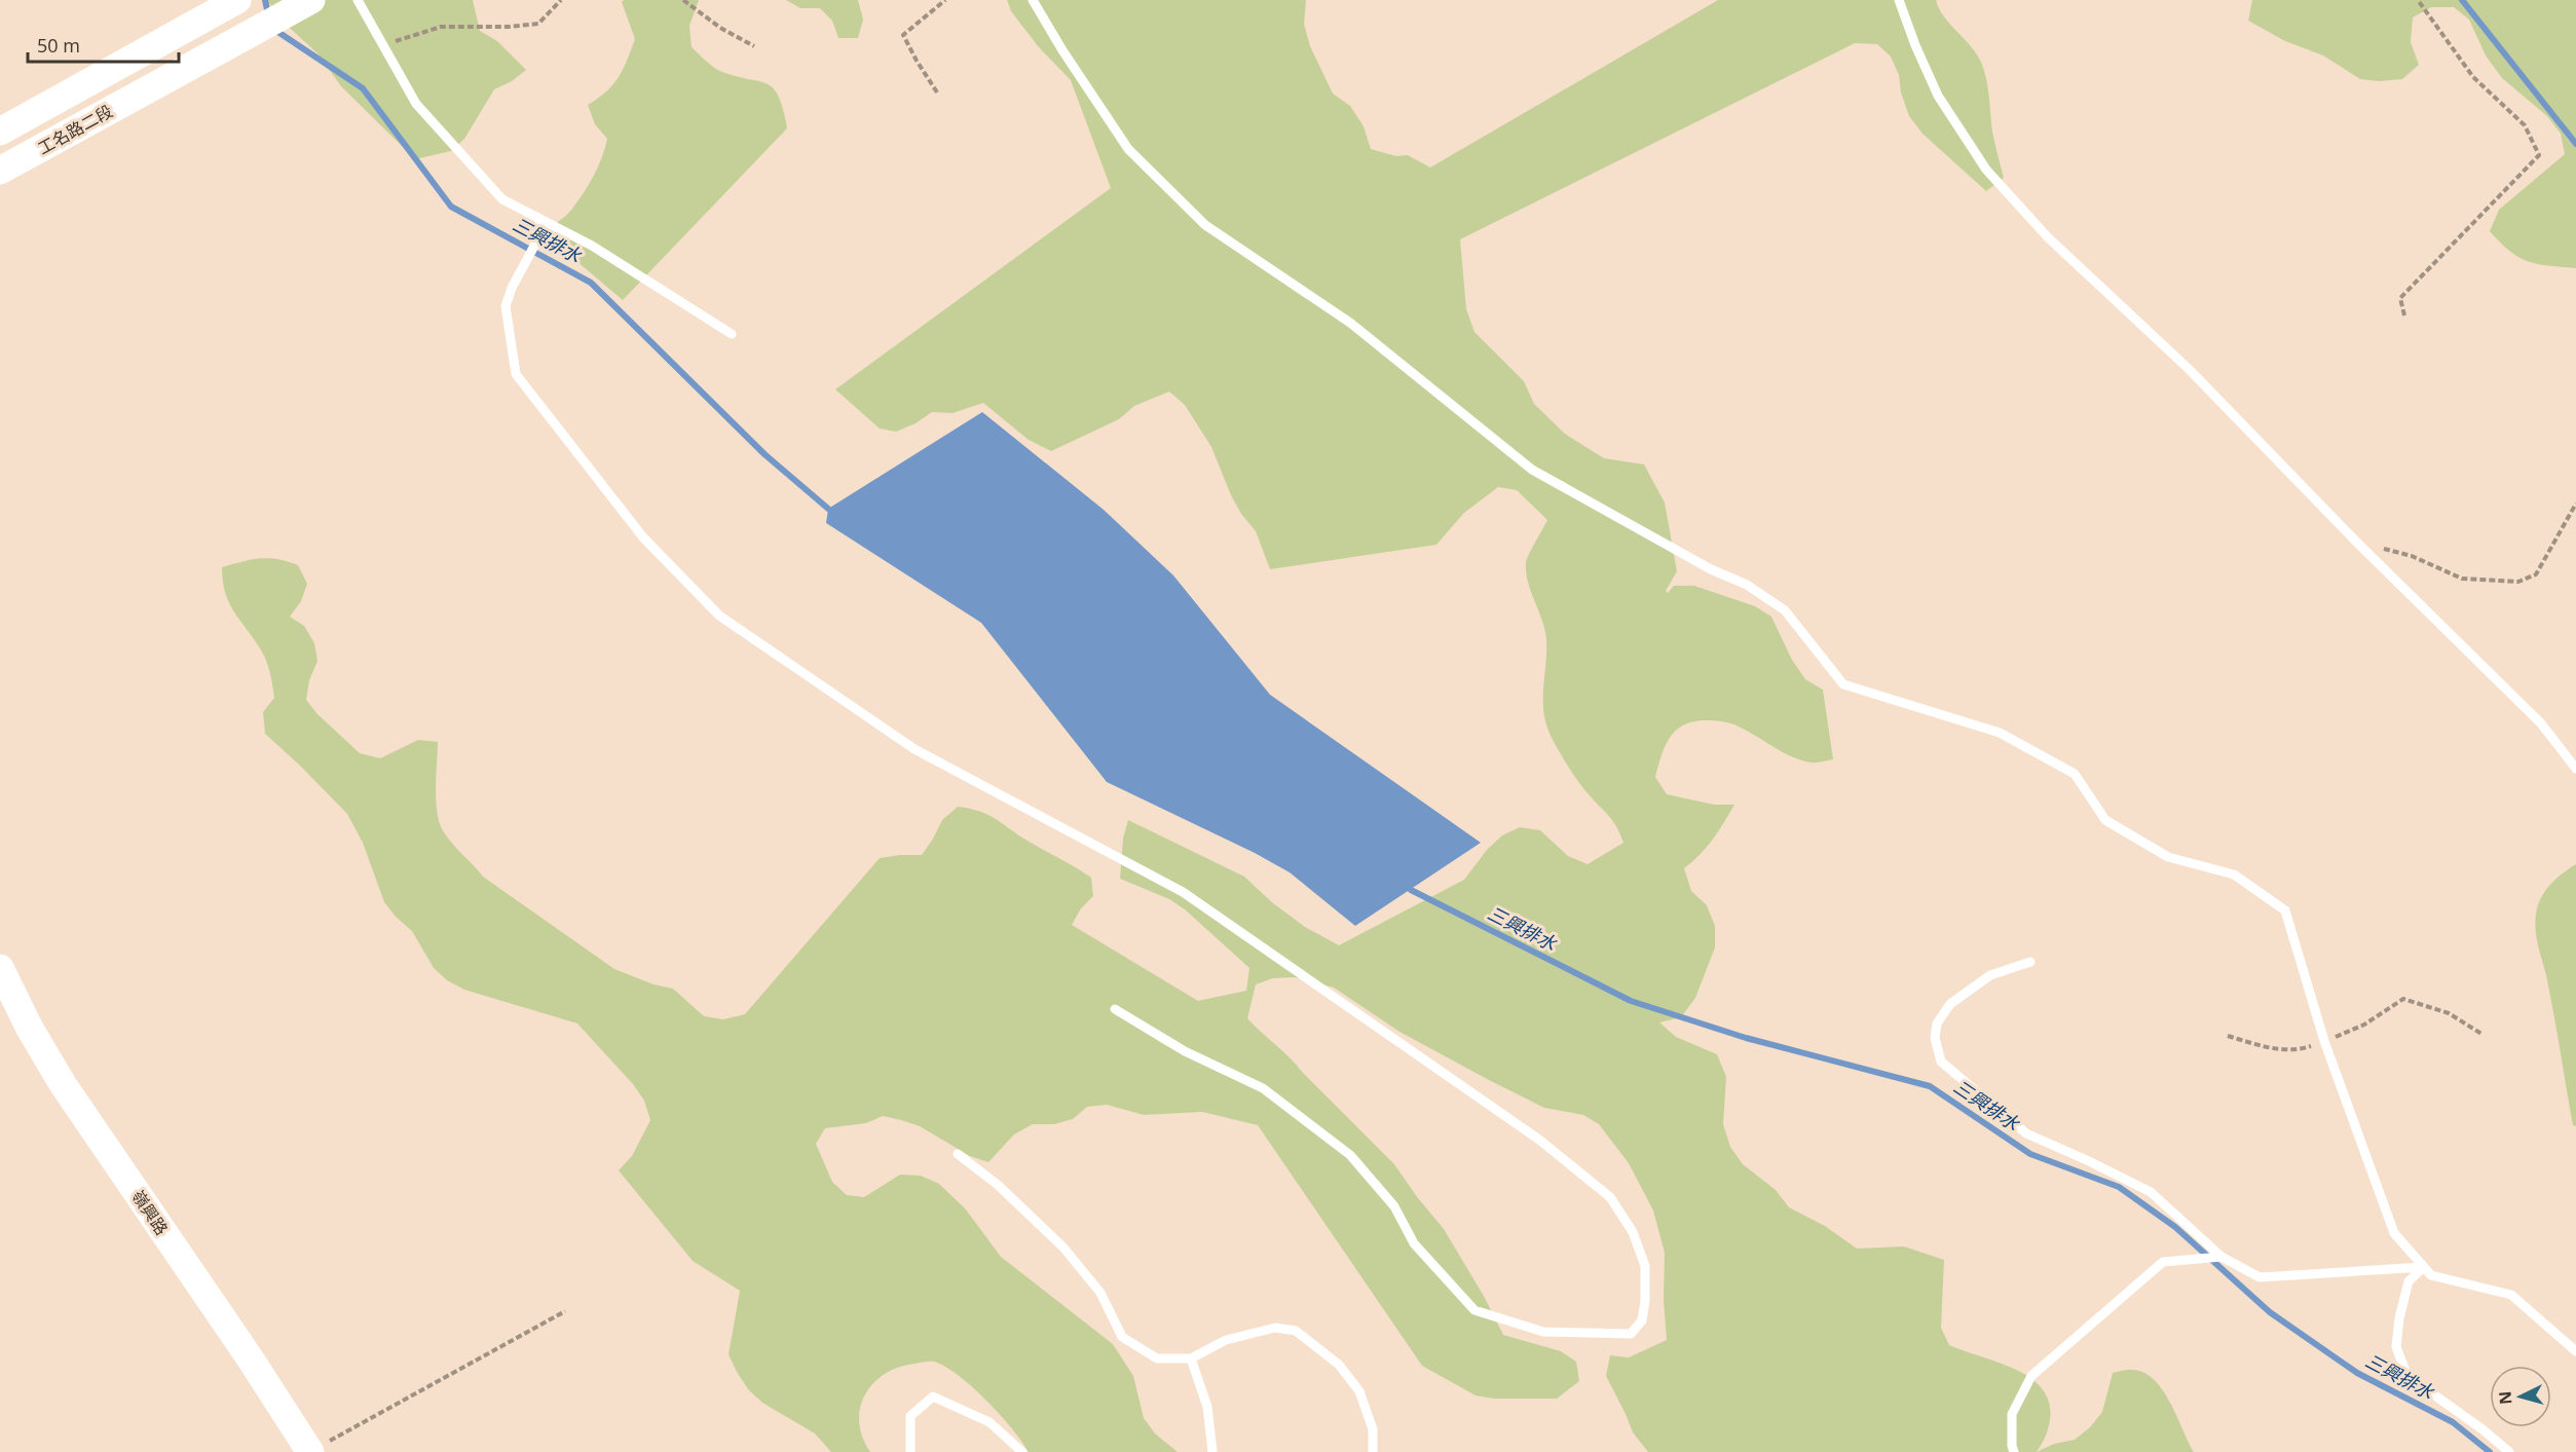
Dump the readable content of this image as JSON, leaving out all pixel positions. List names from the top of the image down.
{
  "streets": {
    "main road": ["工名路二段", "嶺興路"]
  },
  "water": ["三興排水"],
  "scale_bar": "50 m",
  "north": "left"
}
